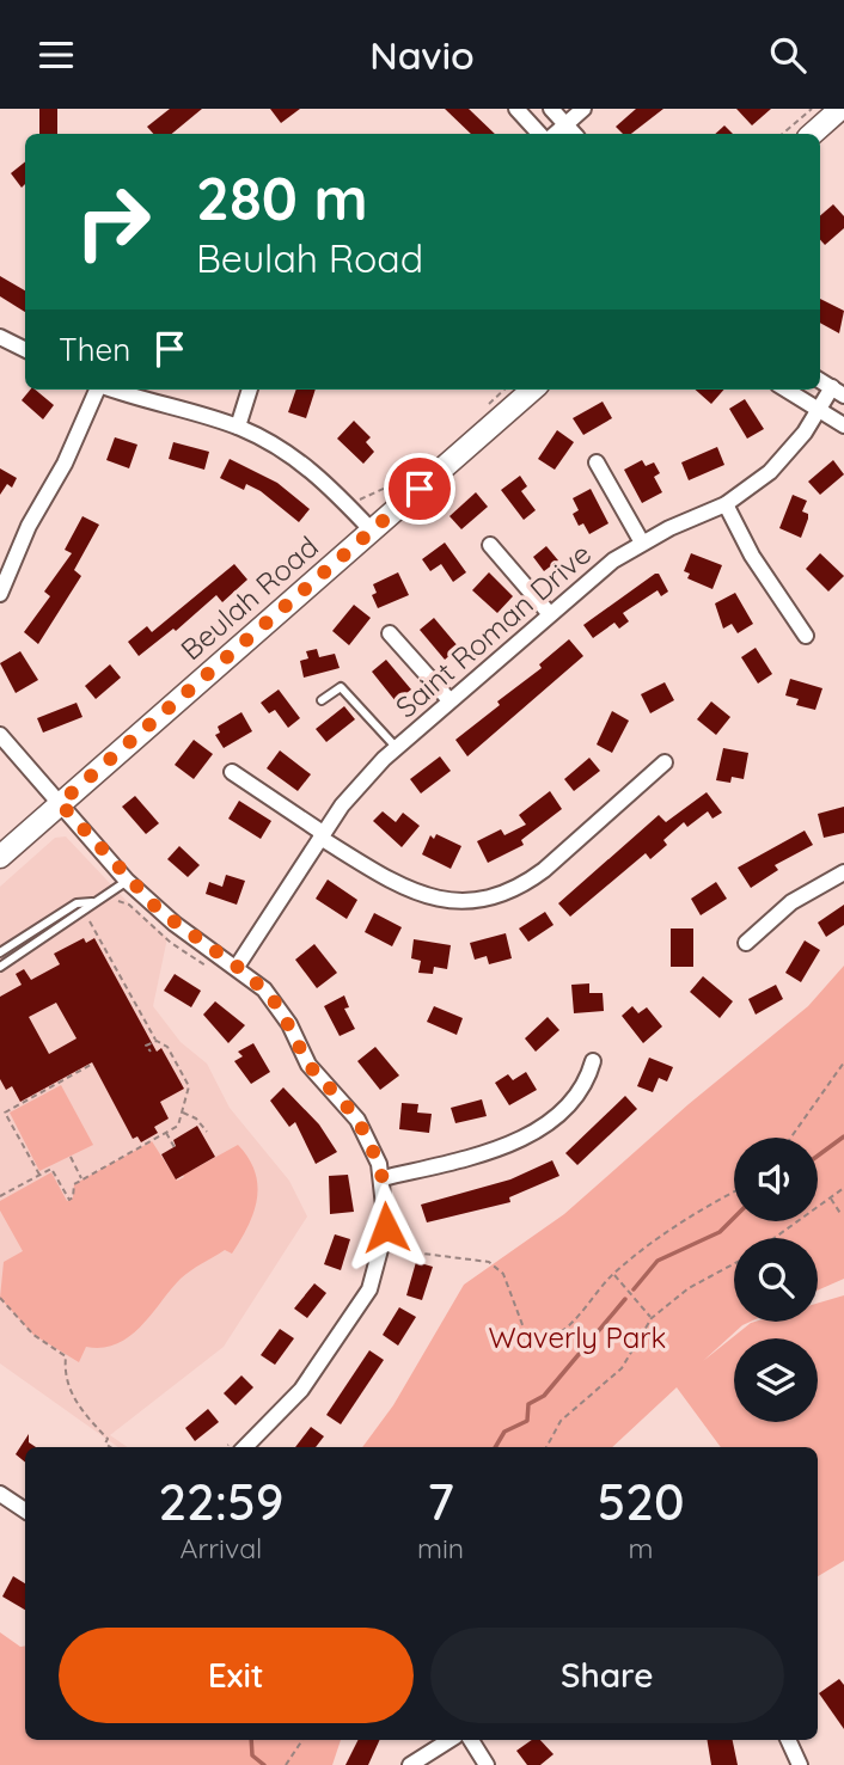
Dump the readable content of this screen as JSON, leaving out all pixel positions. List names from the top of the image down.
{
  "streets": {
    "main road": ["Beulah Road"],
    "street": ["Saint Roman Drive"]
  },
  "parks": ["Waverly Park"],
  "page": {
    "header": "Navio",
    "turn": ["280 m", "Beulah Road"],
    "then": "Then",
    "eta": [
      "22:59",
      "Arrival",
      "7",
      "min",
      "520",
      "m"
    ],
    "buttons": ["Exit", "Share"]
  }
}
